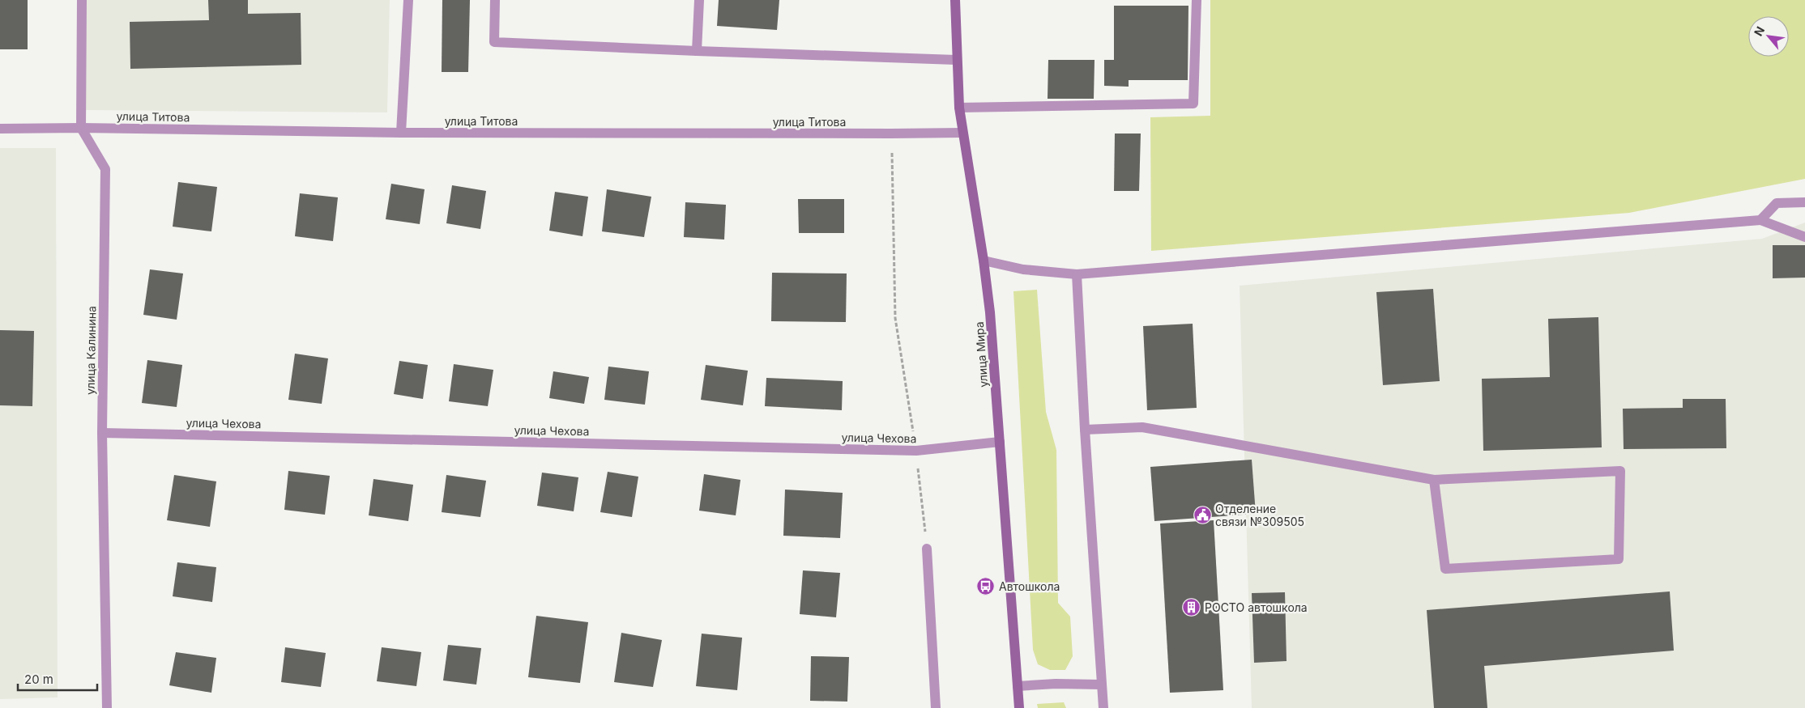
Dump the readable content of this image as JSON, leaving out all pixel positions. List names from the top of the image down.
{
  "streets": {
    "main road": ["улица Мира"],
    "street": ["улица Титова", "улица Калинина", "улица Чехова"]
  },
  "crossings": [
    ["улица Титова", "улица Калинина"],
    ["улица Титова", "улица Мира"],
    ["улица Калинина", "улица Чехова"],
    ["улица Мира", "улица Чехова"]
  ],
  "places": {
    "public building": ["Отделение связи №309505"],
    "bus stop": ["Автошкола"],
    "building": ["РОСТО автошкола"]
  },
  "scale_bar": "20 m",
  "north": "top left"
}
